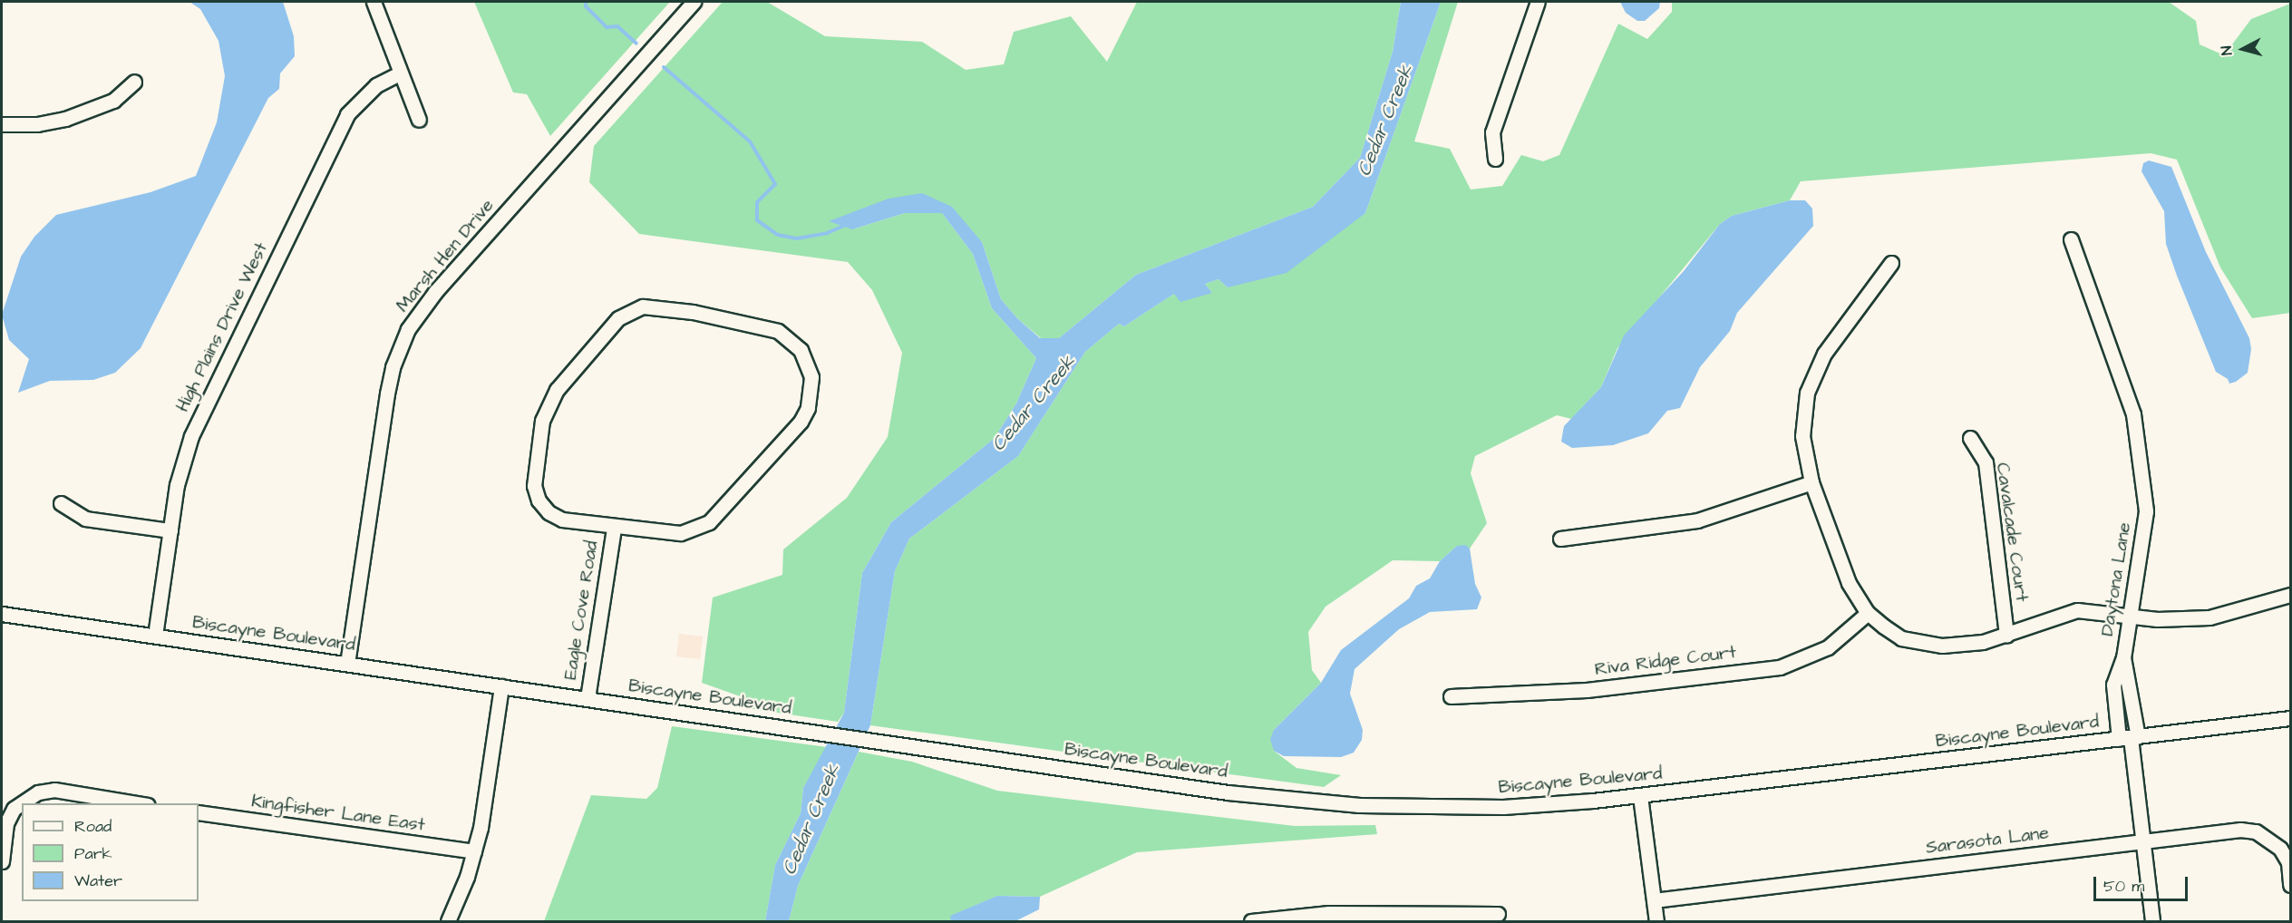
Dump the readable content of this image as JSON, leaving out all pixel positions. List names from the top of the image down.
{
  "streets": {
    "street": [
      "Marsh Hen Drive",
      "High Plains Drive West",
      "Cavalcade Court",
      "Daytona Lane",
      "Eagle Cove Road",
      "Biscayne Boulevard",
      "Riva Ridge Court",
      "Kingfisher Lane East",
      "Sarasota Lane"
    ]
  },
  "crossings": [
    ["Marsh Hen Drive", "Biscayne Boulevard"],
    ["High Plains Drive West", "Biscayne Boulevard"],
    ["Daytona Lane", "Biscayne Boulevard"],
    ["Daytona Lane", "Sarasota Lane"],
    ["Eagle Cove Road", "Biscayne Boulevard"]
  ],
  "water": ["Cedar Creek"],
  "legend": ["Road", "Park", "Water"],
  "scale_bar": "50 m",
  "north": "left"
}
